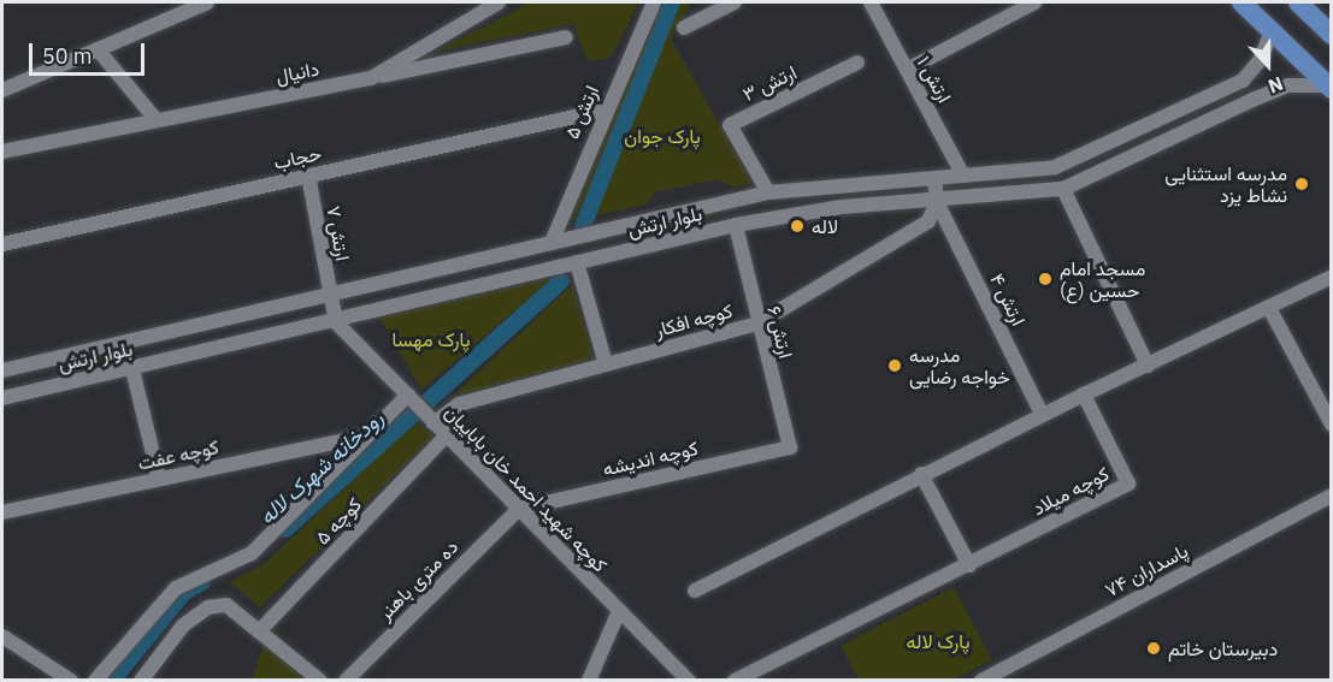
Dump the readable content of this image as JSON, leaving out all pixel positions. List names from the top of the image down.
{
  "streets": {
    "street": [
      "دانیال",
      "ارتش ۱",
      "ارتش ۳",
      "ارتش ۵",
      "حجاب",
      "بلوار ارتش",
      "ارتش ۷",
      "ارتش ۴",
      "کوچه افکار",
      "ارتش ۶",
      "کوچه عفت",
      "کوچه اندیشه",
      "کوچه شهید احمد خان باباییان",
      "کوچه میلاد",
      "کوچه ۵",
      "پاسداران ۷۴",
      "ده متری باهنر"
    ]
  },
  "crossings": [
    ["ارتش ۱", "بلوار ارتش"],
    ["ارتش ۳", "بلوار ارتش"],
    ["ارتش ۵", "حجاب"],
    ["ارتش ۵", "بلوار ارتش"],
    ["حجاب", "ارتش ۷"],
    ["بلوار ارتش", "ارتش ۷"],
    ["بلوار ارتش", "ارتش ۴"],
    ["بلوار ارتش", "کوچه افکار"],
    ["بلوار ارتش", "ارتش ۶"],
    ["بلوار ارتش", "کوچه شهید احمد خان باباییان"],
    ["ارتش ۷", "کوچه شهید احمد خان باباییان"],
    ["ارتش ۴", "کوچه افکار"],
    ["کوچه افکار", "ارتش ۶"],
    ["کوچه افکار", "کوچه شهید احمد خان باباییان"],
    ["ارتش ۶", "کوچه اندیشه"],
    ["کوچه اندیشه", "کوچه شهید احمد خان باباییان"],
    ["کوچه اندیشه", "ده متری باهنر"],
    ["کوچه شهید احمد خان باباییان", "کوچه ۵"],
    ["کوچه شهید احمد خان باباییان", "ده متری باهنر"]
  ],
  "water": ["رودخانه شهرک لاله"],
  "parks": ["پارک جوان", "پارک مهسا", "پارک لاله"],
  "places": [
    "مدرسه استثنایی نشاط یزد",
    "لاله",
    "مسجد امام حسین (ع)",
    "مدرسه خواجه رضایی",
    "دبیرستان خاتم"
  ],
  "scale_bar": "50 m",
  "north": "bottom"
}
